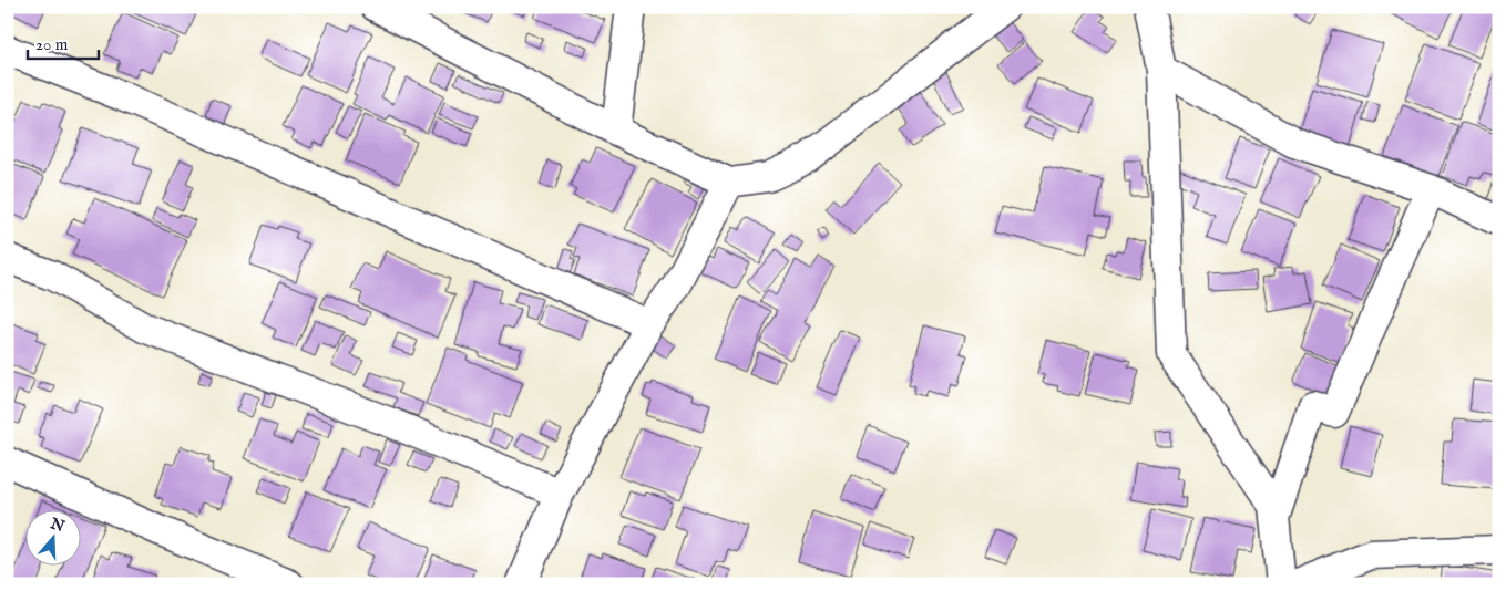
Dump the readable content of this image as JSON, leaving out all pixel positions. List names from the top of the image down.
{
  "scale_bar": "20 m",
  "north": "top"
}
